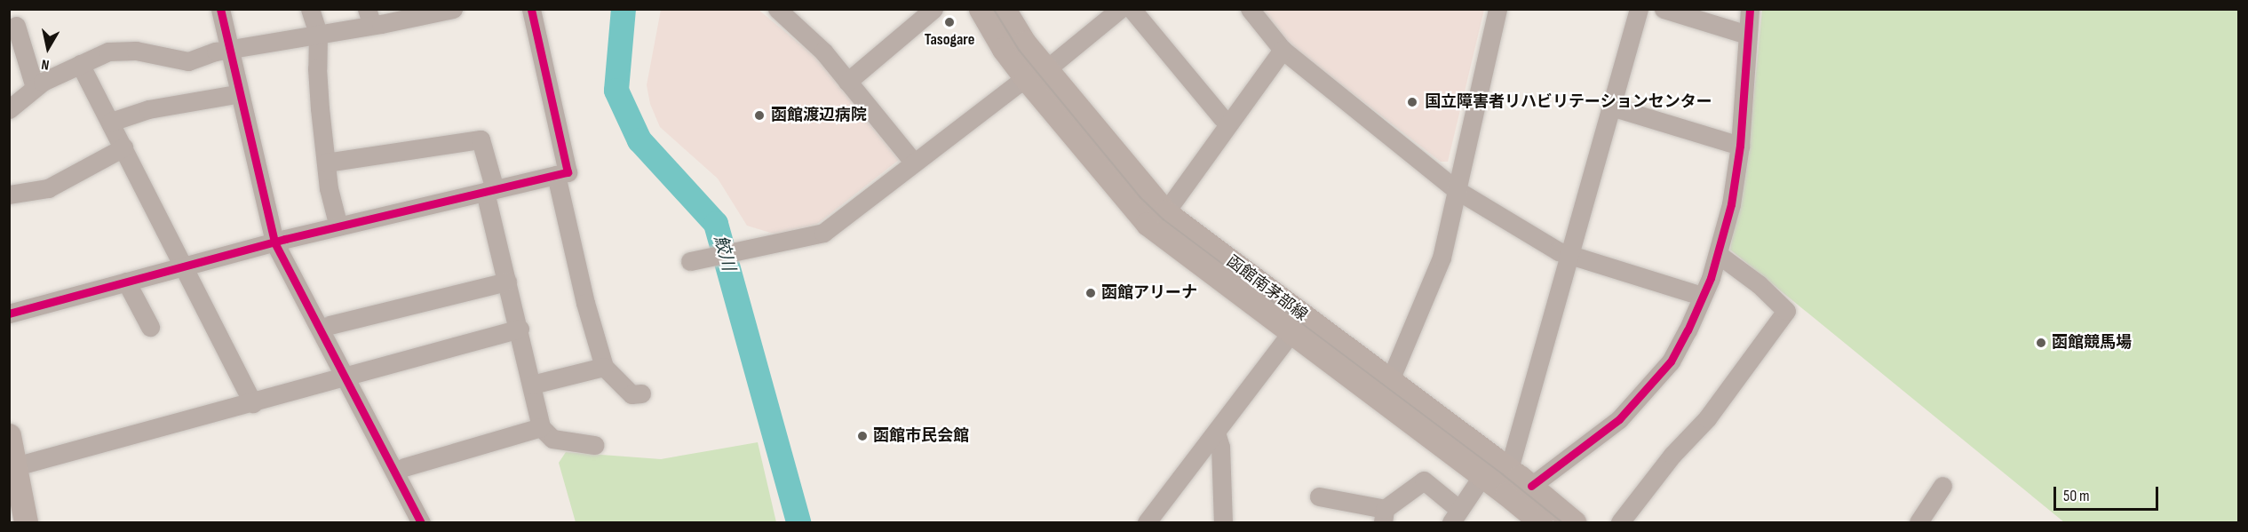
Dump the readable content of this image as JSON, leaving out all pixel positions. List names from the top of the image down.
{
  "streets": {
    "main road": ["函館南茅部線"]
  },
  "water": ["鮫川"],
  "places": [
    "Tasogare",
    "国立障害者リハビリテーションセンター",
    "函館渡辺病院",
    "函館アリーナ",
    "函館競馬場",
    "函館市民会館"
  ],
  "scale_bar": "50 m",
  "north": "bottom"
}
